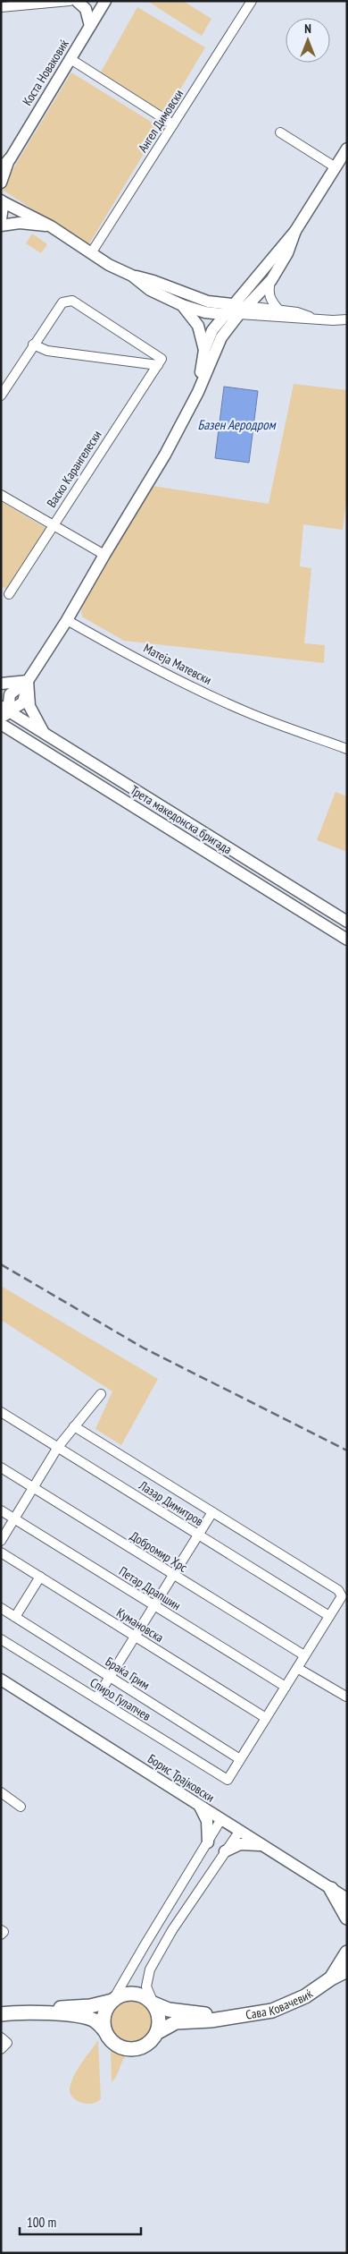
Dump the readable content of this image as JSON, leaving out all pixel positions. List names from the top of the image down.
{
  "streets": {
    "main road": ["Сава Ковачевиќ"],
    "street": [
      "Коста Новаковиќ",
      "Ангел Димовски",
      "Васко Карангелески",
      "Матеја Матевски",
      "Трета македонска бригада",
      "Лазар Димитров",
      "Добромир Хрс",
      "Петар Драпшин",
      "Кумановска",
      "Браќа Грим",
      "Спиро Гулапчев",
      "Борис Трајковски"
    ]
  },
  "crossings": [
    ["Браќа Грим", "Спиро Гулапчев"]
  ],
  "water": ["Базен Аеродром"],
  "scale_bar": "100 m",
  "north": "top"
}
